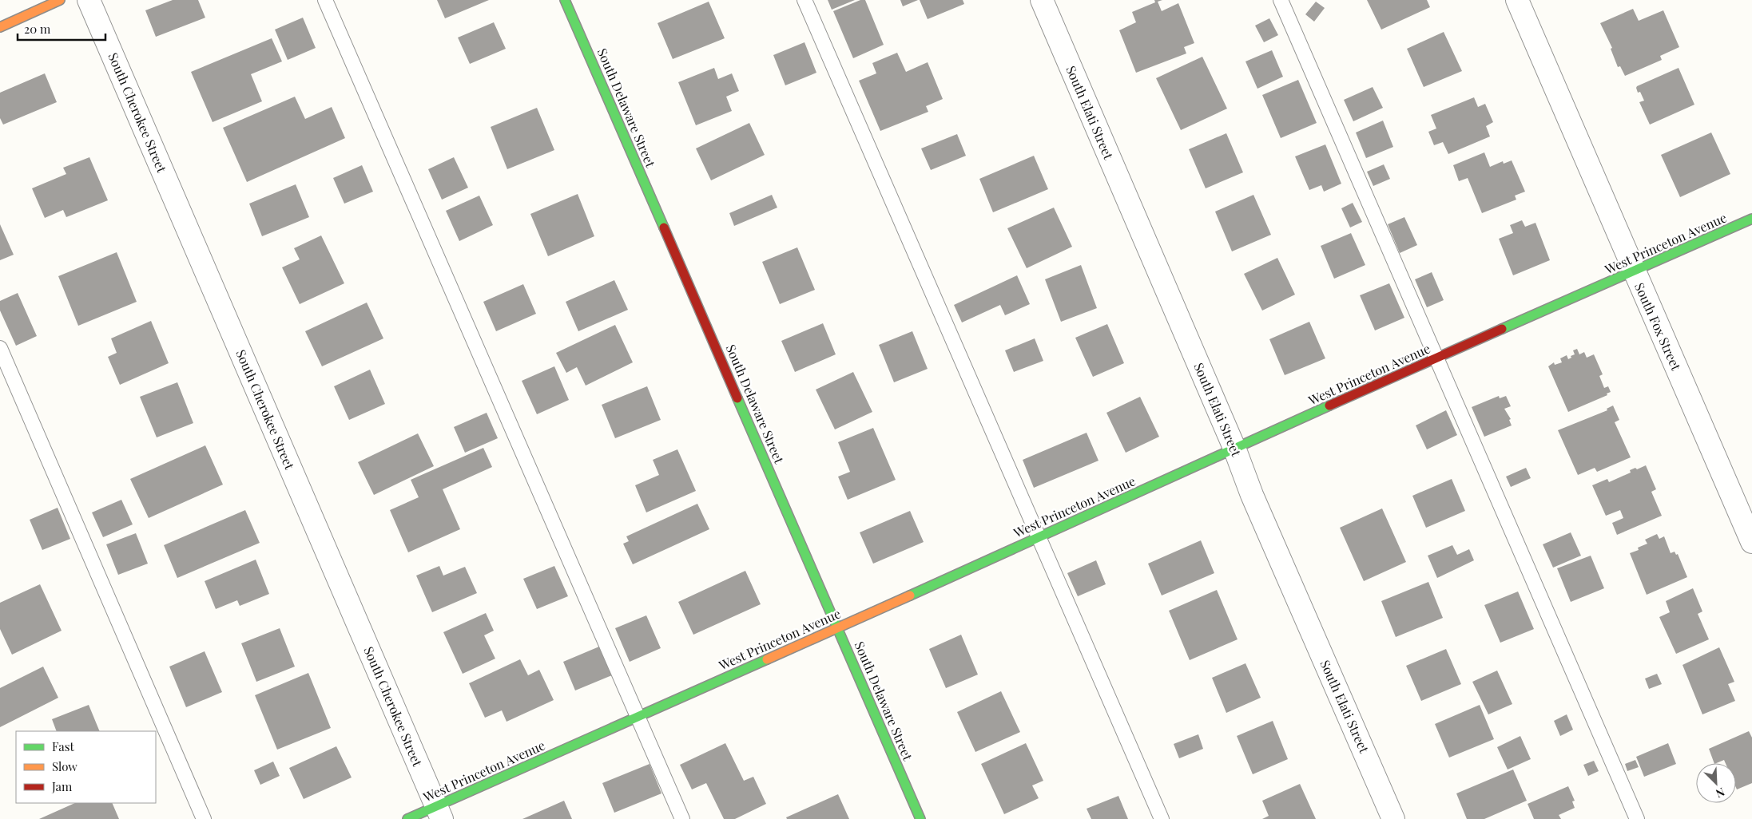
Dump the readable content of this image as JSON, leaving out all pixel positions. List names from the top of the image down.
{
  "streets": {
    "street": [
      "South Delaware Street",
      "South Cherokee Street",
      "South Elati Street",
      "West Princeton Avenue",
      "South Fox Street"
    ]
  },
  "crossings": [
    ["South Delaware Street", "West Princeton Avenue"],
    ["South Cherokee Street", "West Princeton Avenue"],
    ["South Elati Street", "West Princeton Avenue"],
    ["West Princeton Avenue", "South Fox Street"]
  ],
  "legend": ["Fast", "Slow", "Jam"],
  "scale_bar": "20 m",
  "north": "bottom right"
}
